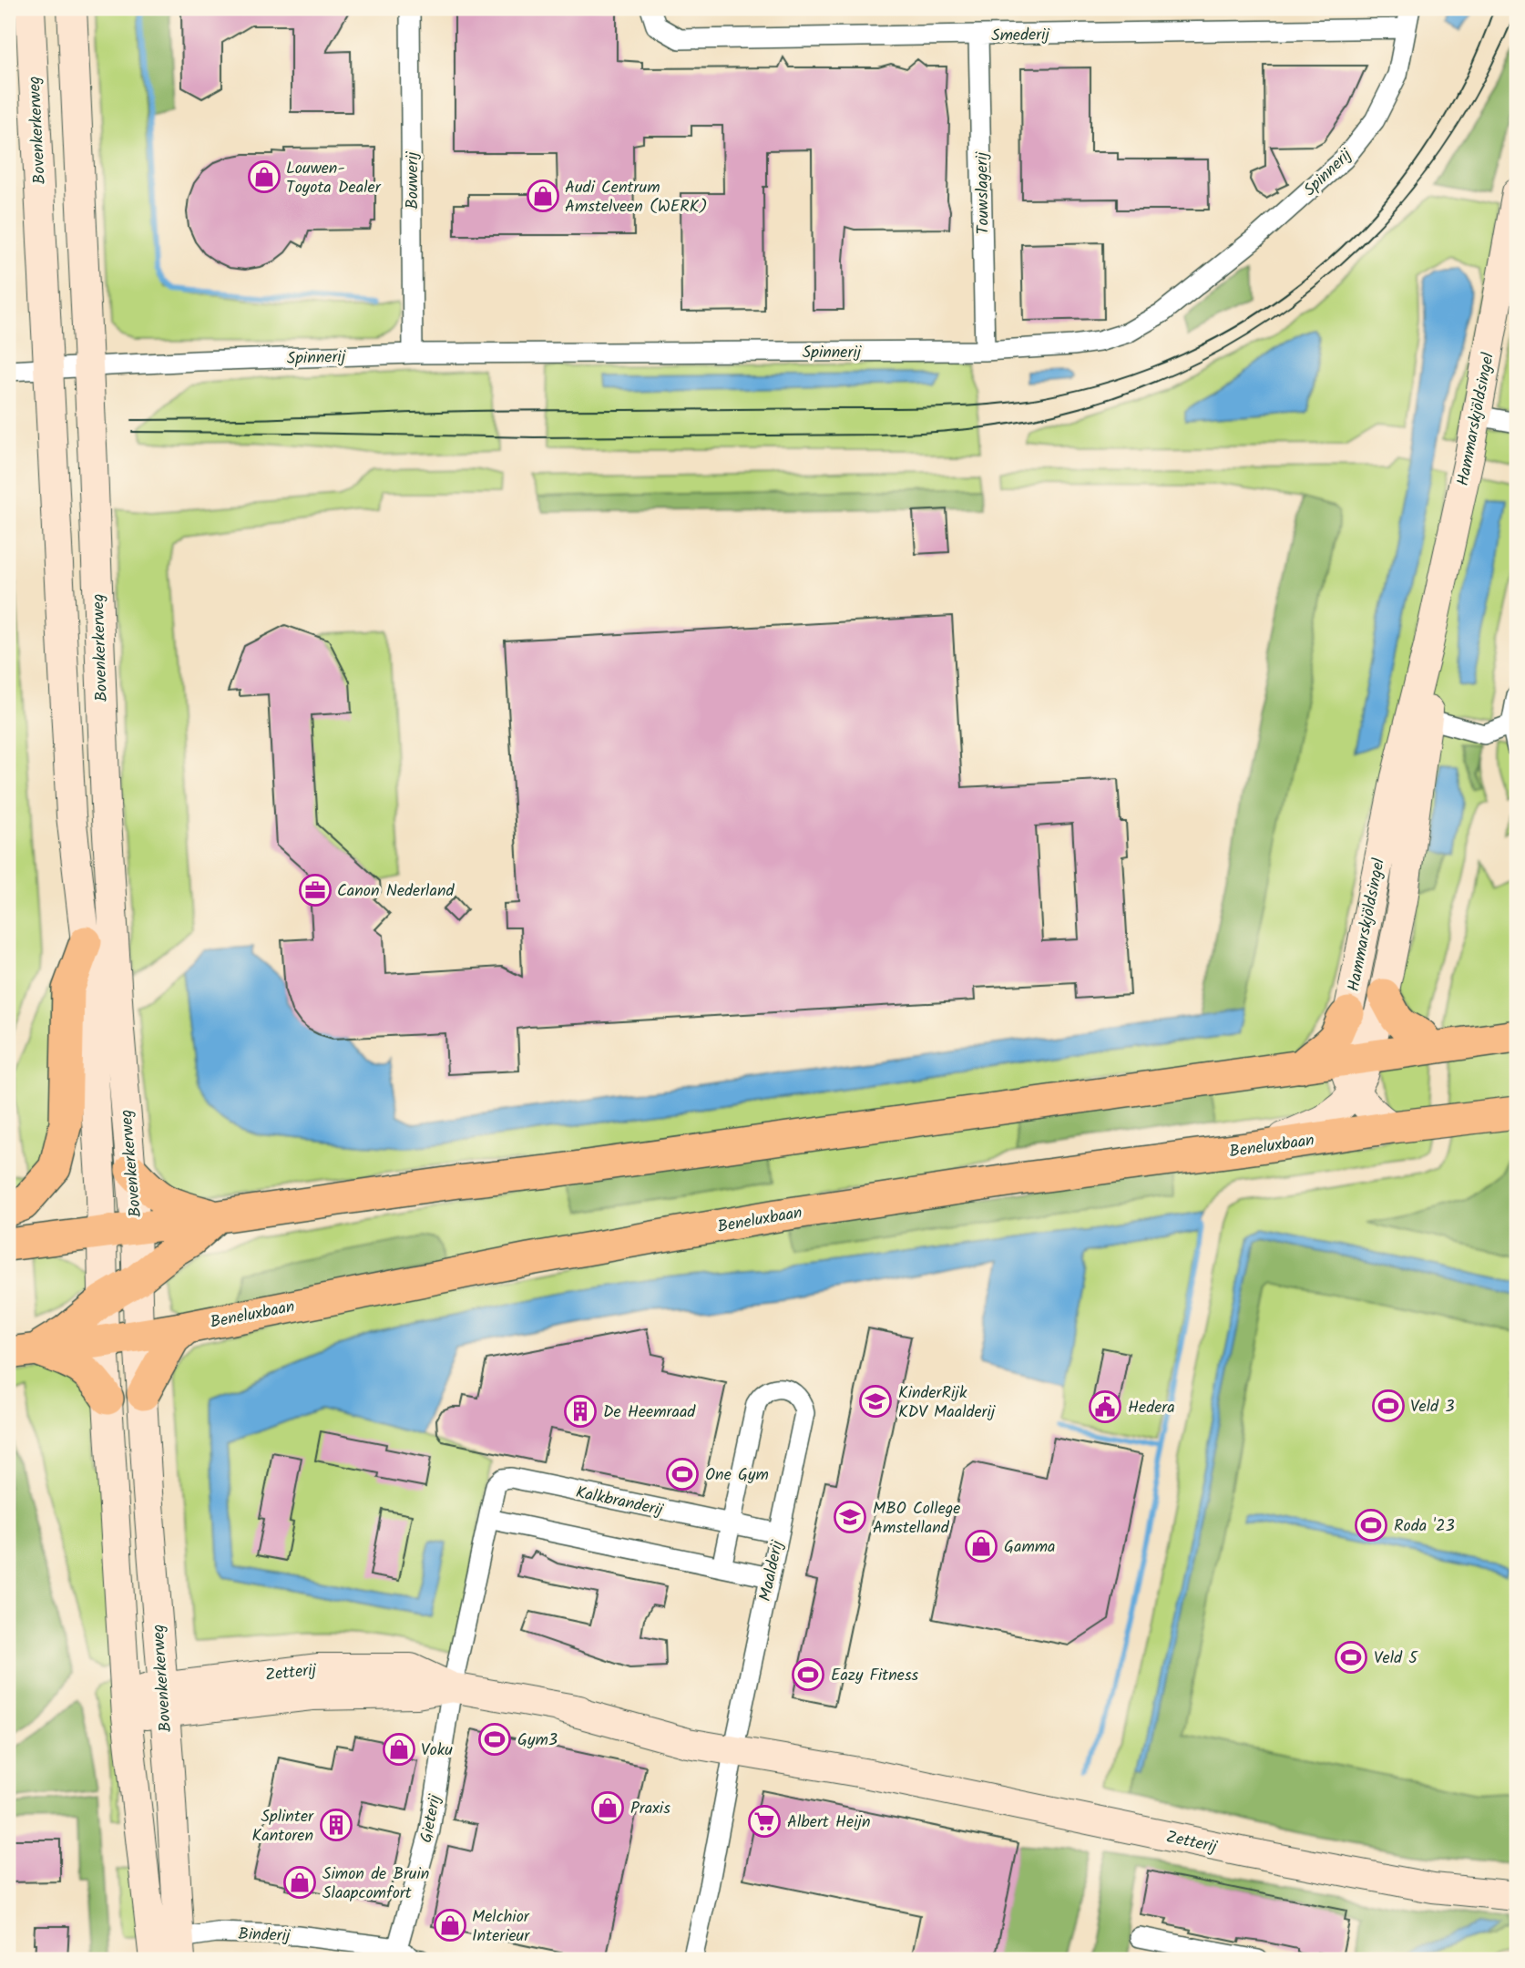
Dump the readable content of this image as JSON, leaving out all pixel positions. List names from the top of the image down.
{
  "streets": {
    "main road": [
      "Bovenkerkerweg",
      "Hammarskjöldsingel",
      "Beneluxbaan",
      "Zetterij"
    ],
    "street": [
      "Smederij",
      "Spinnerij",
      "Bouwerij",
      "Touwslagerij",
      "Kalkbranderij",
      "Maalderij",
      "Gieterij",
      "Binderij"
    ]
  },
  "crossings": [
    ["Smederij", "Spinnerij"],
    ["Smederij", "Touwslagerij"],
    ["Bovenkerkerweg", "Spinnerij"],
    ["Bovenkerkerweg", "Beneluxbaan"],
    ["Bovenkerkerweg", "Zetterij"],
    ["Bovenkerkerweg", "Binderij"],
    ["Spinnerij", "Bouwerij"],
    ["Spinnerij", "Touwslagerij"],
    ["Hammarskjöldsingel", "Beneluxbaan"],
    ["Kalkbranderij", "Maalderij"],
    ["Kalkbranderij", "Zetterij"],
    ["Kalkbranderij", "Gieterij"],
    ["Maalderij", "Zetterij"],
    ["Zetterij", "Gieterij"],
    ["Gieterij", "Binderij"]
  ],
  "places": {
    "shop": [
      "Louwen- Toyota Dealer",
      "Audi Centrum Amstelveen (WERK)",
      "Gamma",
      "Voku",
      "Praxis",
      "Simon de Bruin Slaapcomfort",
      "Melchior Interieur"
    ],
    "office": ["Canon Nederland"],
    "school or university": ["KinderRijk KDV Maalderij", "MBO College Amstelland"],
    "sports": [
      "Veld 3",
      "One Gym",
      "Roda '23",
      "Veld 5",
      "Eazy Fitness",
      "Gym3"
    ],
    "public building": ["Hedera"],
    "building": ["De Heemraad", "Splinter Kantoren"],
    "supermarket": ["Albert Heijn"]
  }
}
